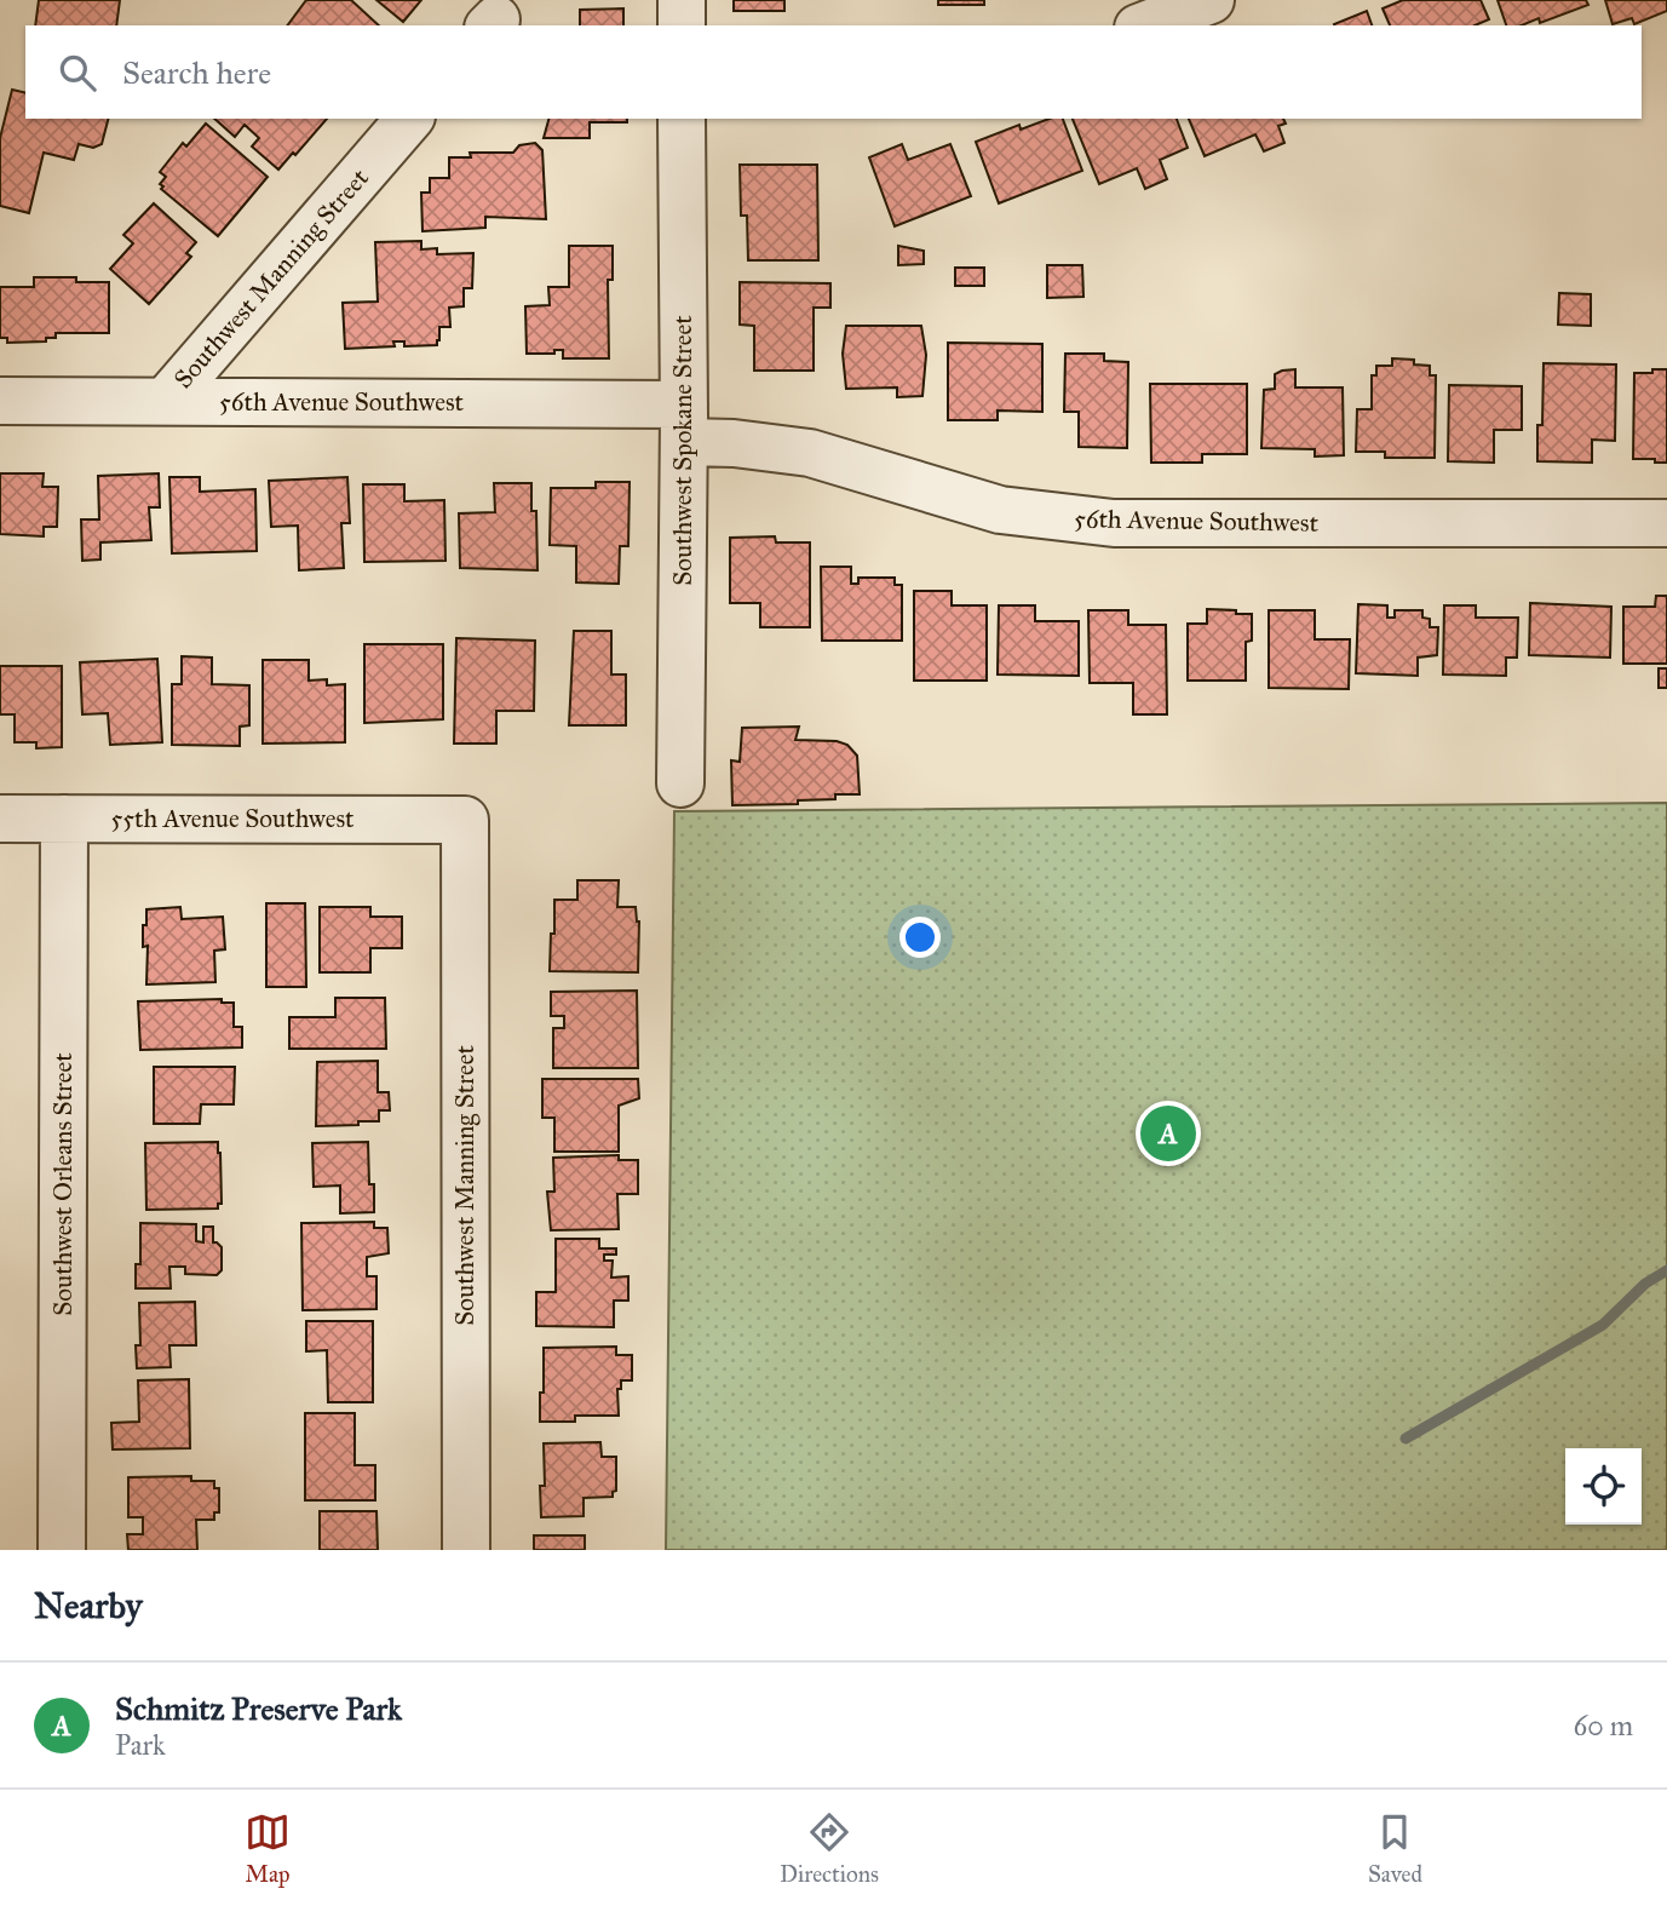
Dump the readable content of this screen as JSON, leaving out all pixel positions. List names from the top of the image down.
{
  "streets": {
    "street": [
      "Southwest Manning Street",
      "56th Avenue Southwest",
      "Southwest Spokane Street",
      "55th Avenue Southwest",
      "Southwest Orleans Street"
    ]
  },
  "crossings": [
    ["Southwest Manning Street", "56th Avenue Southwest"],
    ["Southwest Manning Street", "55th Avenue Southwest"],
    ["56th Avenue Southwest", "Southwest Spokane Street"],
    ["55th Avenue Southwest", "Southwest Orleans Street"]
  ],
  "page": {
    "search": "Search here",
    "pins": "A",
    "heading": "Nearby",
    "list": [
      {
        "mark": "A",
        "name": "Schmitz Preserve Park",
        "note": "Park",
        "value": "60 m"
      }
    ],
    "nav": ["Map", "Directions", "Saved"]
  }
}
